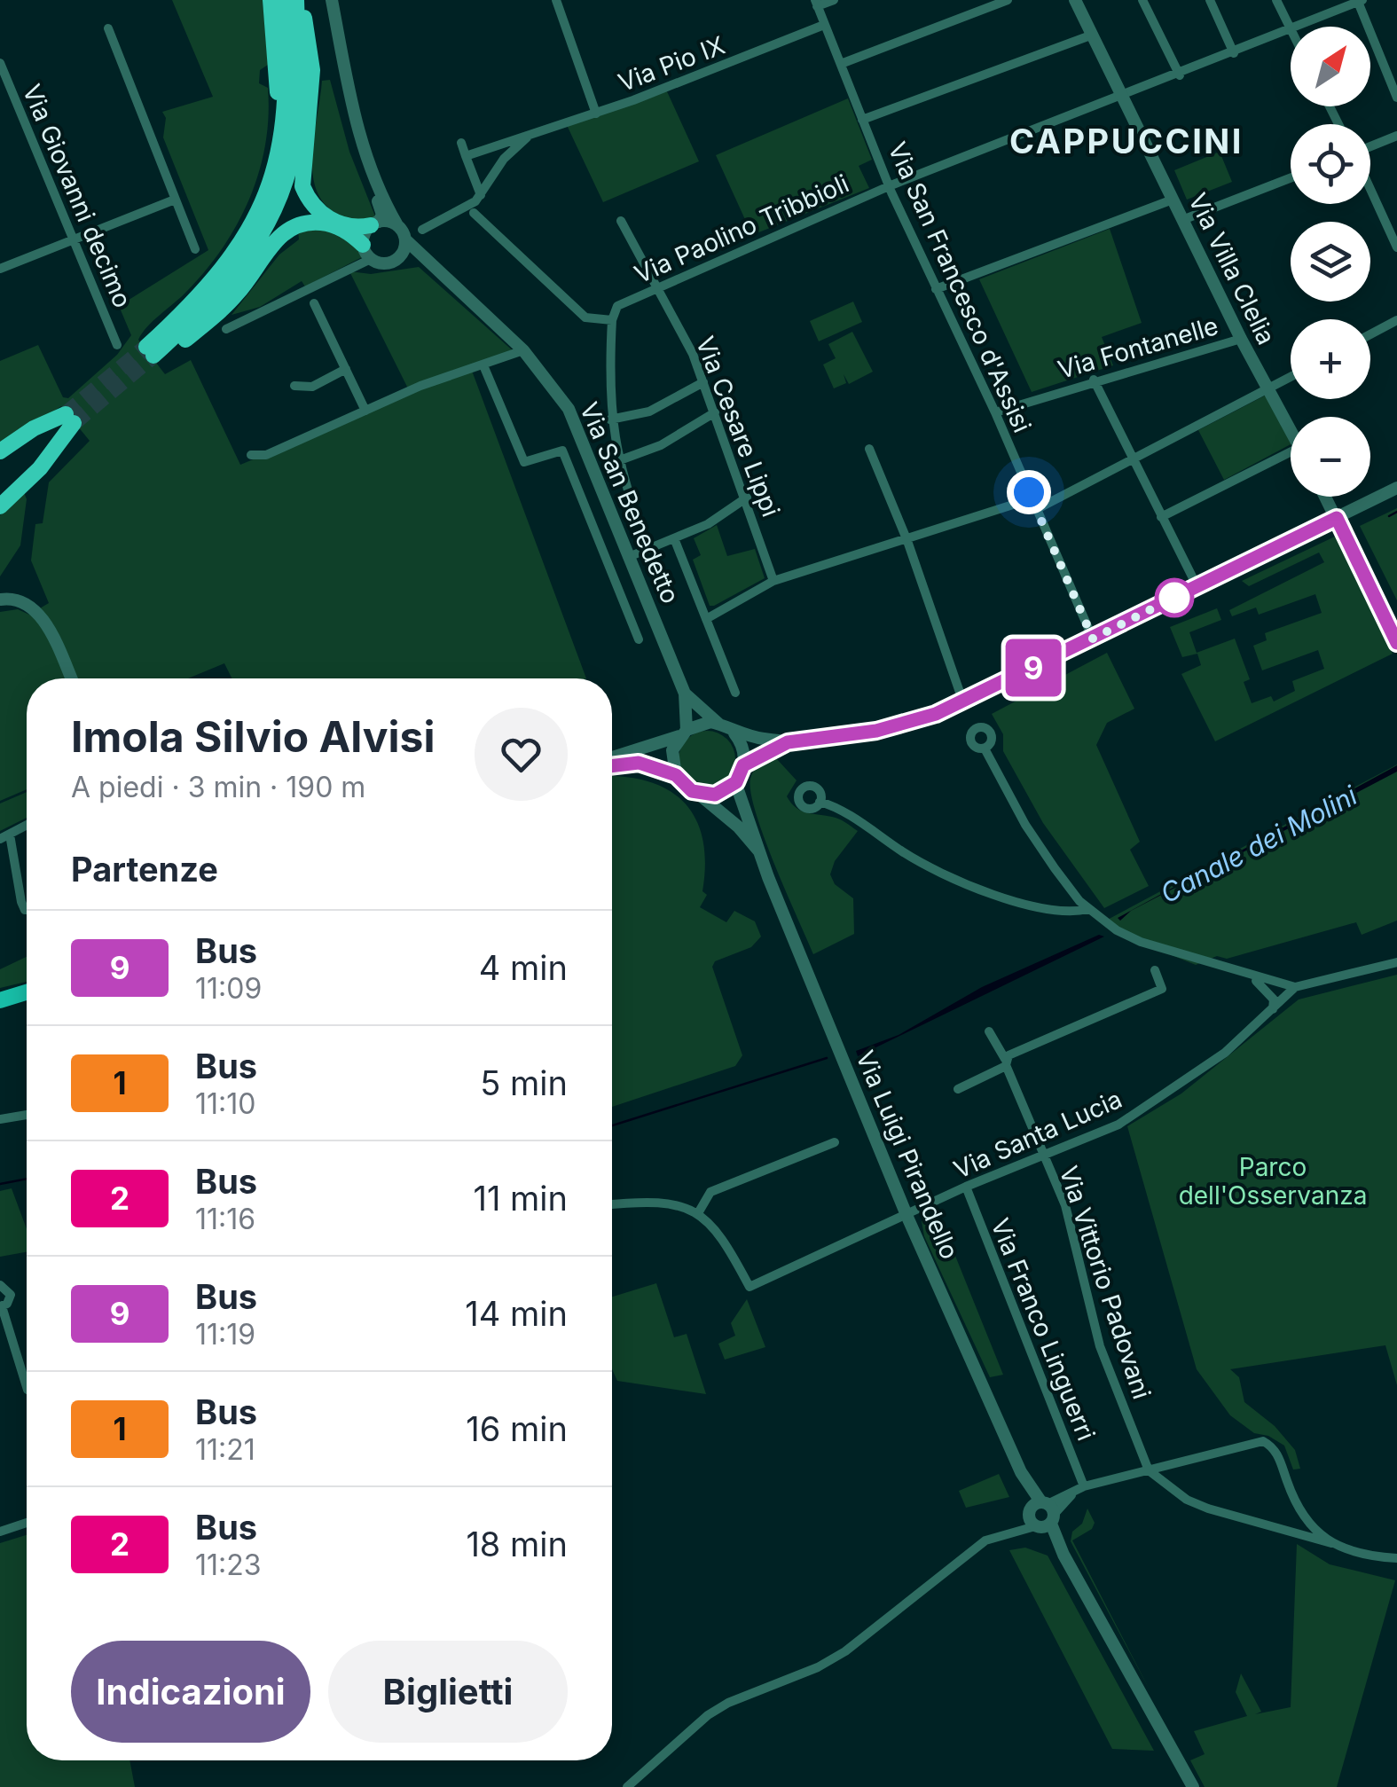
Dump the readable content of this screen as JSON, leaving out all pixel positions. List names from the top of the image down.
{
  "streets": {
    "street": [
      "Via Pio IX",
      "Via Giovanni decimo",
      "Via Paolino Tribbioli",
      "Via Villa Clelia",
      "Via San Francesco d'Assisi",
      "Via Fontanelle",
      "Via Cesare Lippi",
      "Via San Benedetto",
      "Via Santa Lucia",
      "Via Luigi Pirandello",
      "Via Vittorio Padovani",
      "Via Franco Linguerri"
    ]
  },
  "crossings": [
    ["Via Pio IX", "Via San Francesco d'Assisi"],
    ["Via Paolino Tribbioli", "Via Villa Clelia"],
    ["Via Paolino Tribbioli", "Via San Francesco d'Assisi"],
    ["Via Paolino Tribbioli", "Via Cesare Lippi"],
    ["Via Villa Clelia", "Via Fontanelle"],
    ["Via San Francesco d'Assisi", "Via Fontanelle"],
    ["Via San Benedetto", "Via Luigi Pirandello"],
    ["Via Santa Lucia", "Via Luigi Pirandello"],
    ["Via Santa Lucia", "Via Vittorio Padovani"],
    ["Via Santa Lucia", "Via Franco Linguerri"]
  ],
  "districts": ["CAPPUCCINI"],
  "water": ["Canale dei Molini"],
  "parks": ["Parco dell'Osservanza"],
  "lines": ["bus line 9"],
  "north": "top right",
  "page": {
    "on_map": "9",
    "map_buttons": ["+", "−"],
    "heading": [
      ["Imola Silvio Alvisi", "A piedi · 3 min · 190 m"],
      "Partenze"
    ],
    "list": [
      {
        "mark": "9",
        "name": "Bus",
        "note": "11:09",
        "value": "4 min"
      },
      {
        "mark": "1",
        "name": "Bus",
        "note": "11:10",
        "value": "5 min"
      },
      {
        "mark": "2",
        "name": "Bus",
        "note": "11:16",
        "value": "11 min"
      },
      {
        "mark": "9",
        "name": "Bus",
        "note": "11:19",
        "value": "14 min"
      },
      {
        "mark": "1",
        "name": "Bus",
        "note": "11:21",
        "value": "16 min"
      },
      {
        "mark": "2",
        "name": "Bus",
        "note": "11:23",
        "value": "18 min"
      }
    ],
    "buttons": ["Indicazioni", "Biglietti"]
  }
}
